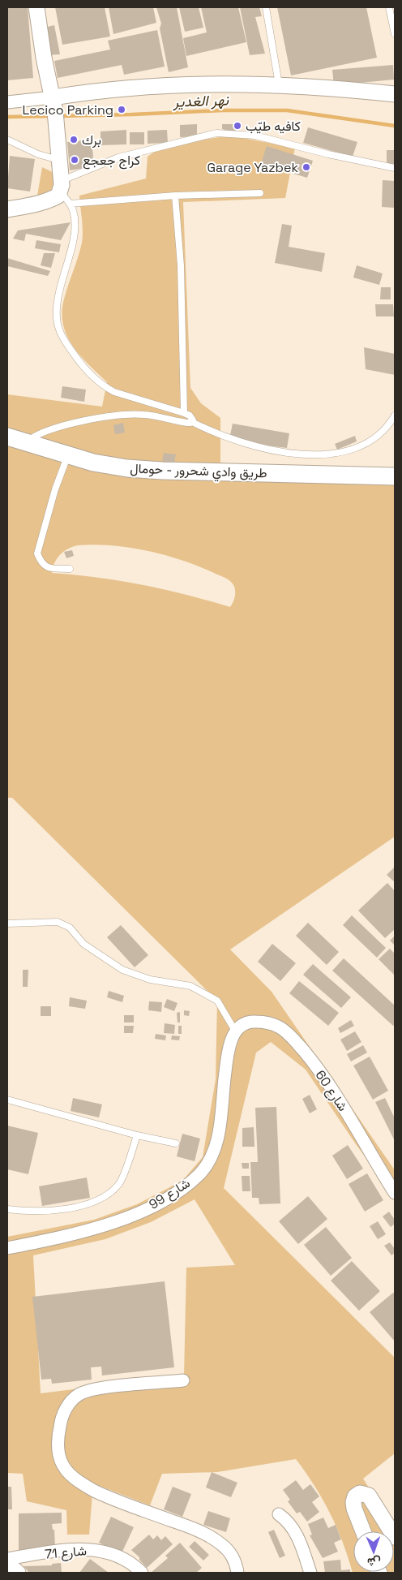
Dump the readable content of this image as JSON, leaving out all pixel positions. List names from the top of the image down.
{
  "streets": {
    "main road": ["طريق وادي شحرور - حومال"],
    "street": ["شارع 60", "شارع 99", "شارع 71"]
  },
  "crossings": [
    ["شارع 60", "شارع 99"]
  ],
  "water": ["نهر الغدير"],
  "places": [
    "Lecico Parking",
    "كافيه طيّب",
    "برك",
    "كراج جعجع",
    "Garage Yazbek"
  ],
  "north": "bottom"
}
